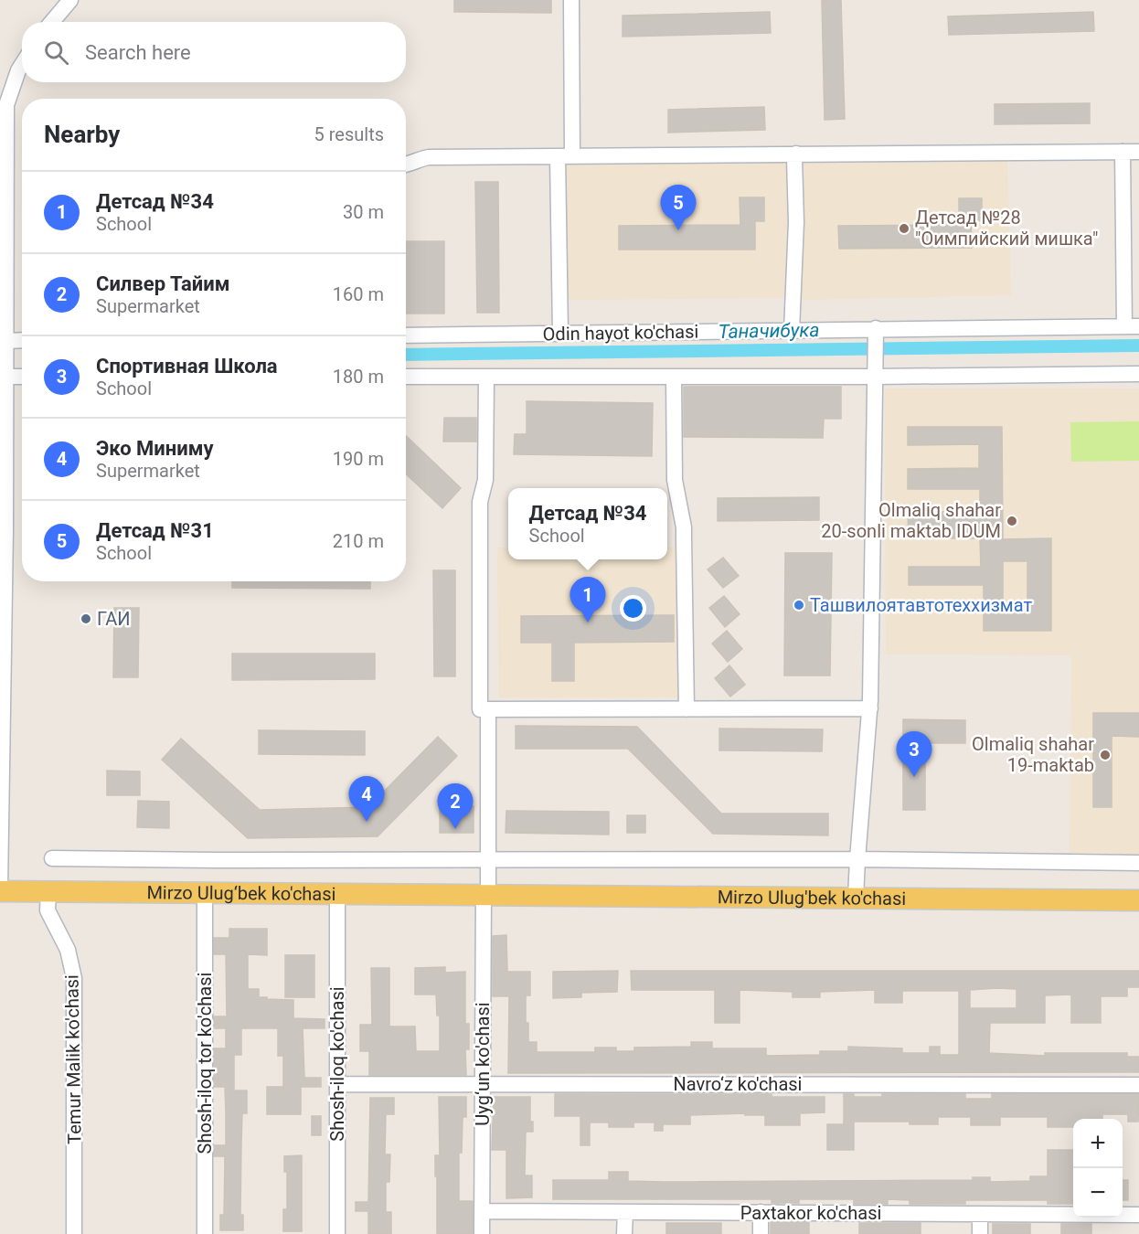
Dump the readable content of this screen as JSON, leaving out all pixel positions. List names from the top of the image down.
{
  "streets": {
    "main road": ["Mirzo Ulug‘bek ko'chasi", "Mirzo Ulug'bek ko'chasi"],
    "street": [
      "Odin hayot ko'chasi",
      "Temur Malik ko'chasi",
      "Shosh-iloq tor ko'chasi",
      "Shosh-iloq ko'chasi",
      "Uyg‘un ko'chasi",
      "Navro‘z ko'chasi",
      "Paxtakor ko'chasi"
    ]
  },
  "crossings": [
    ["Mirzo Ulug‘bek ko'chasi", "Mirzo Ulug'bek ko'chasi"],
    ["Mirzo Ulug‘bek ko'chasi", "Temur Malik ko'chasi"],
    ["Mirzo Ulug‘bek ko'chasi", "Shosh-iloq tor ko'chasi"],
    ["Mirzo Ulug‘bek ko'chasi", "Shosh-iloq ko'chasi"],
    ["Mirzo Ulug‘bek ko'chasi", "Uyg‘un ko'chasi"],
    ["Mirzo Ulug'bek ko'chasi", "Uyg‘un ko'chasi"],
    ["Shosh-iloq ko'chasi", "Navro‘z ko'chasi"],
    ["Uyg‘un ko'chasi", "Navro‘z ko'chasi"],
    ["Uyg‘un ko'chasi", "Paxtakor ko'chasi"]
  ],
  "water": ["Таначибука"],
  "places": [
    "Детсад №28 \"Оимпийский мишка\"",
    "Olmaliq shahar 20-sonli maktab IDUM",
    "Ташвилоятавтотеххизмат",
    "ГАИ",
    "Olmaliq shahar 19-maktab"
  ],
  "page": {
    "search": "Search here",
    "heading": ["Nearby", "5 results"],
    "list": [
      {
        "mark": "1",
        "name": "Детсад №34",
        "note": "School",
        "value": "30 m"
      },
      {
        "mark": "2",
        "name": "Силвер Тайим",
        "note": "Supermarket",
        "value": "160 m"
      },
      {
        "mark": "3",
        "name": "Спортивная Школа",
        "note": "School",
        "value": "180 m"
      },
      {
        "mark": "4",
        "name": "Эко Миниму",
        "note": "Supermarket",
        "value": "190 m"
      },
      {
        "mark": "5",
        "name": "Детсад №31",
        "note": "School",
        "value": "210 m"
      }
    ],
    "pins": [
      "5",
      "1",
      "3",
      "4",
      "2"
    ],
    "popup": ["Детсад №34", "School"],
    "map_buttons": ["+", "−"]
  }
}
